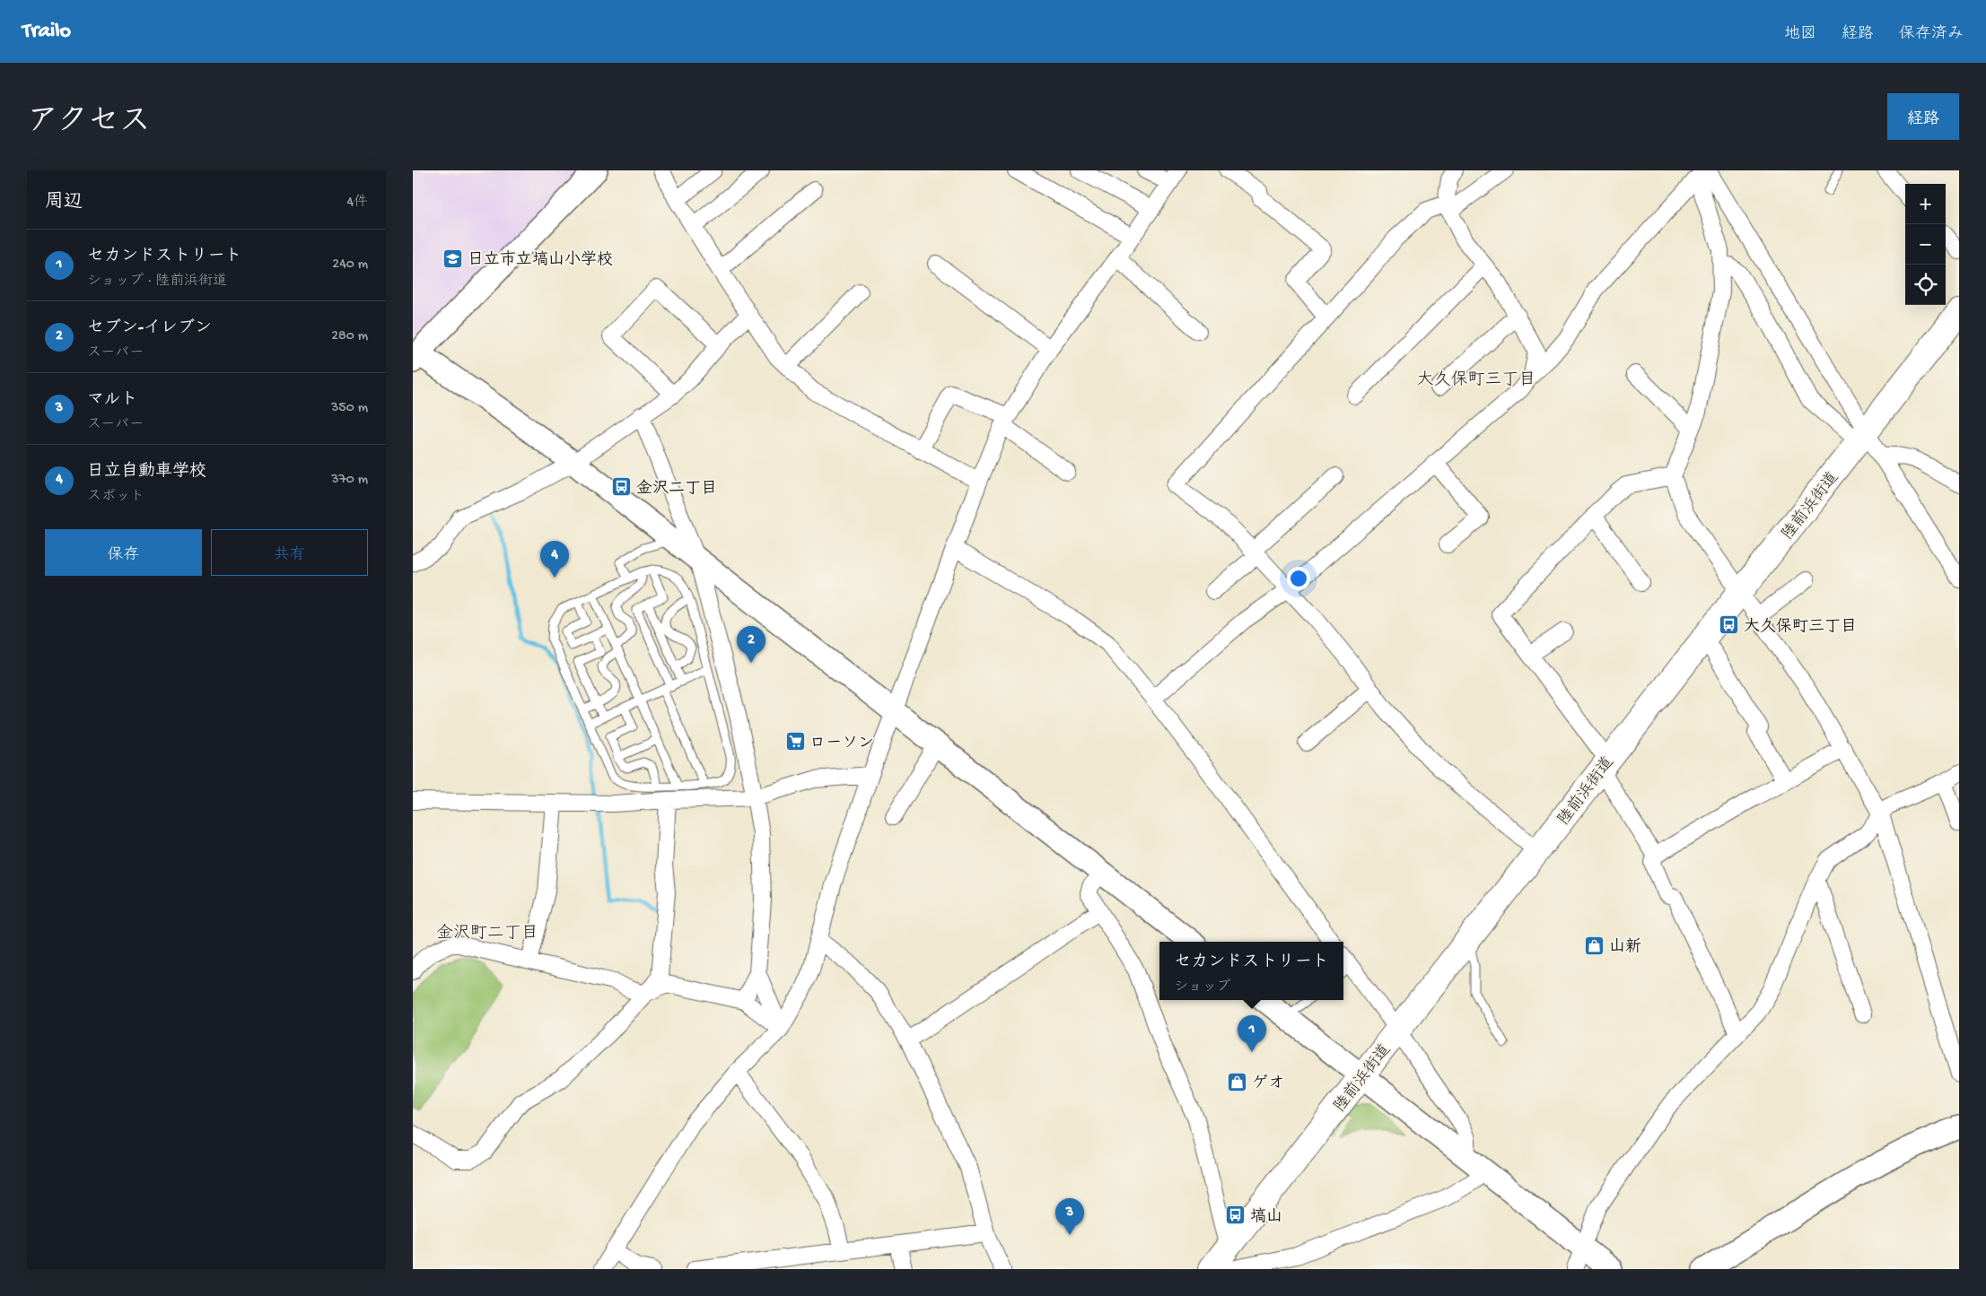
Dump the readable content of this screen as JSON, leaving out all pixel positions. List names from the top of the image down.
{
  "streets": {
    "highway": ["陸前浜街道"]
  },
  "districts": ["大久保町三丁目", "金沢町二丁目"],
  "places": {
    "school or university": ["日立市立塙山小学校"],
    "bus stop": ["金沢二丁目", "大久保町三丁目", "塙山"],
    "supermarket": ["ローソン"],
    "shop": ["山新", "ゲオ"]
  },
  "page": {
    "header": "Trailo",
    "nav": ["地図", "経路", "保存済み"],
    "title": "アクセス",
    "buttons": [
      "経路",
      ["保存", "共有"]
    ],
    "heading": ["周辺", "4件"],
    "map_buttons": ["+", "−"],
    "list": [
      {
        "mark": "1",
        "name": "セカンドストリート",
        "note": "ショップ · 陸前浜街道",
        "value": "240 m"
      },
      {
        "mark": "2",
        "name": "セブン-イレブン",
        "note": "スーパー",
        "value": "280 m"
      },
      {
        "mark": "3",
        "name": "マルト",
        "note": "スーパー",
        "value": "350 m"
      },
      {
        "mark": "4",
        "name": "日立自動車学校",
        "note": "スポット",
        "value": "370 m"
      }
    ],
    "pins": [
      "4",
      "2",
      "1",
      "3"
    ],
    "popup": ["セカンドストリート", "ショップ"]
  }
}
